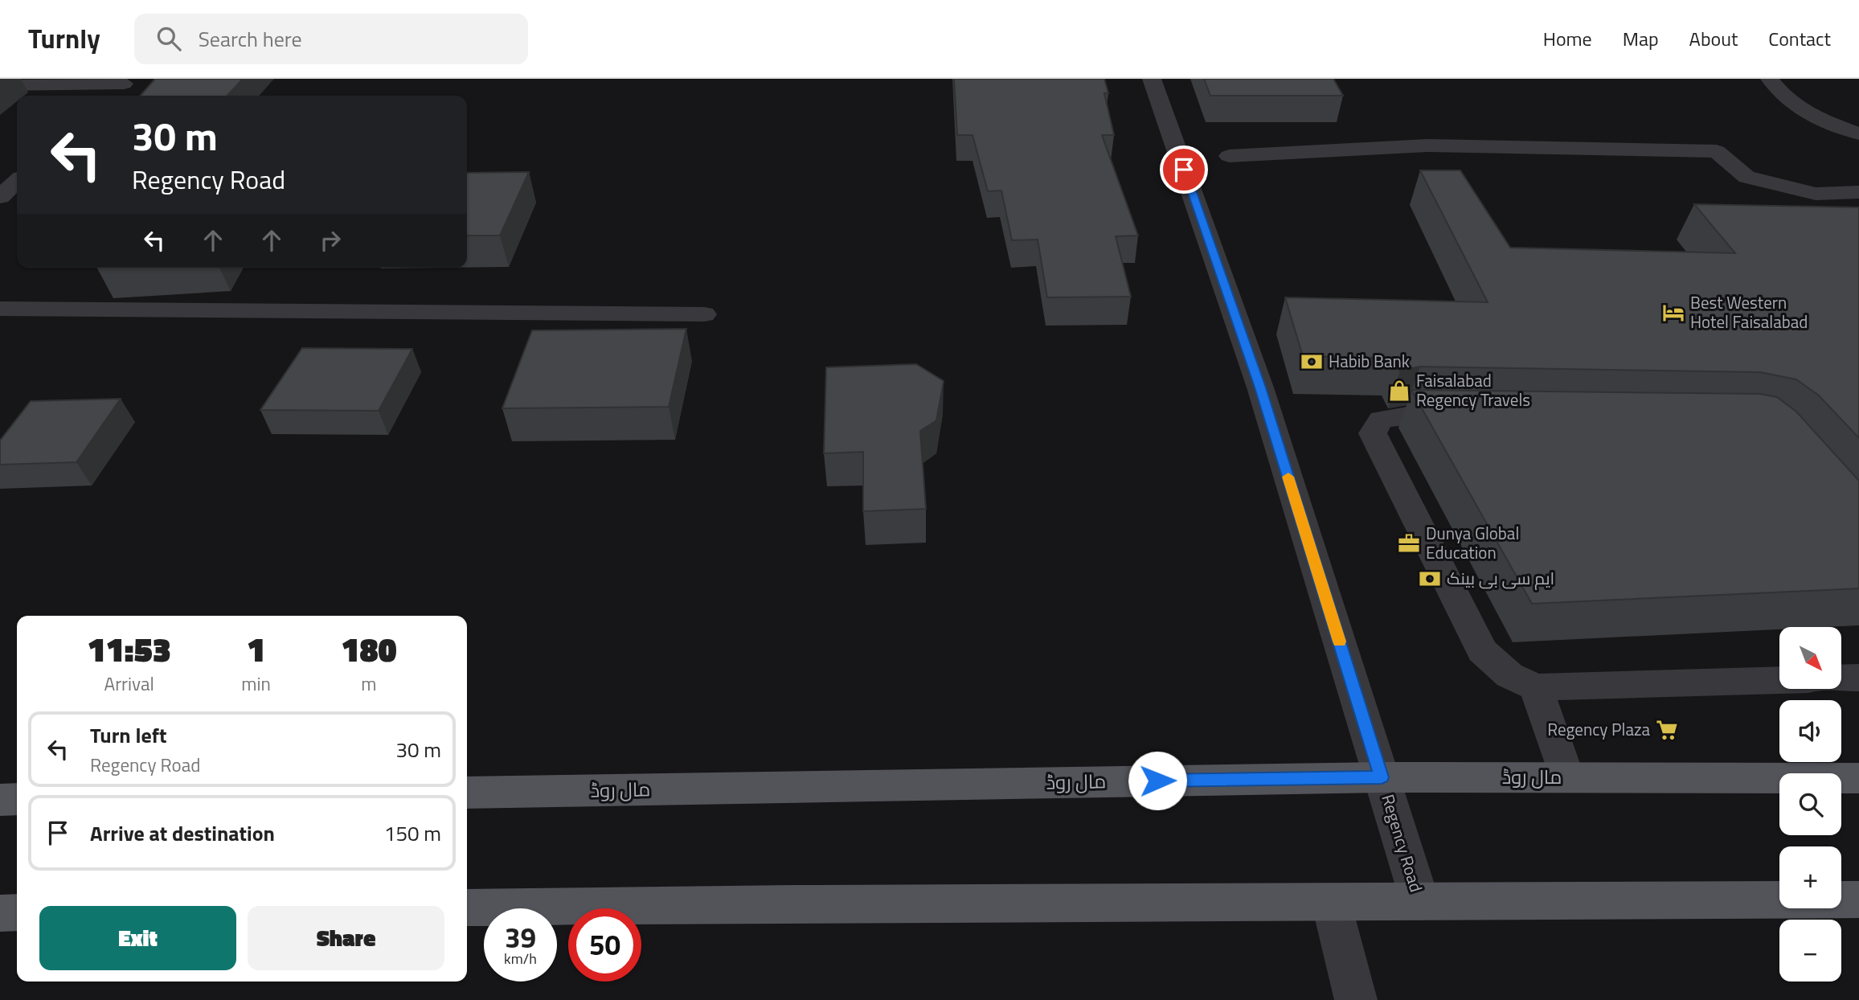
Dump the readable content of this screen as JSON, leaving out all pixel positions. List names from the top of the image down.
{
  "streets": {
    "main road": ["مال روڈ"],
    "street": ["Regency Road"]
  },
  "crossings": [
    ["مال روڈ", "Regency Road"]
  ],
  "places": {
    "hotel": ["Best Western Hotel Faisalabad"],
    "bank": ["Habib Bank", "ایم سی بی بینک"],
    "shop": ["Faisalabad Regency Travels"],
    "office": ["Dunya Global Education"],
    "supermarket": ["Regency Plaza"]
  },
  "north": "bottom right",
  "page": {
    "header": "Turnly",
    "search": "Search here",
    "nav": [
      "Home",
      "Map",
      "About",
      "Contact"
    ],
    "turn": ["30 m", "Regency Road"],
    "eta": [
      "11:53",
      "Arrival",
      "1",
      "min",
      "180",
      "m"
    ],
    "map_buttons": ["+", "−"],
    "list": [
      {
        "name": "Turn left",
        "note": "Regency Road",
        "value": "30 m"
      },
      {
        "name": "Arrive at destination",
        "value": "150 m"
      }
    ],
    "buttons": ["Exit", "Share"],
    "speed": "39 km/h",
    "limit": "50"
  }
}
